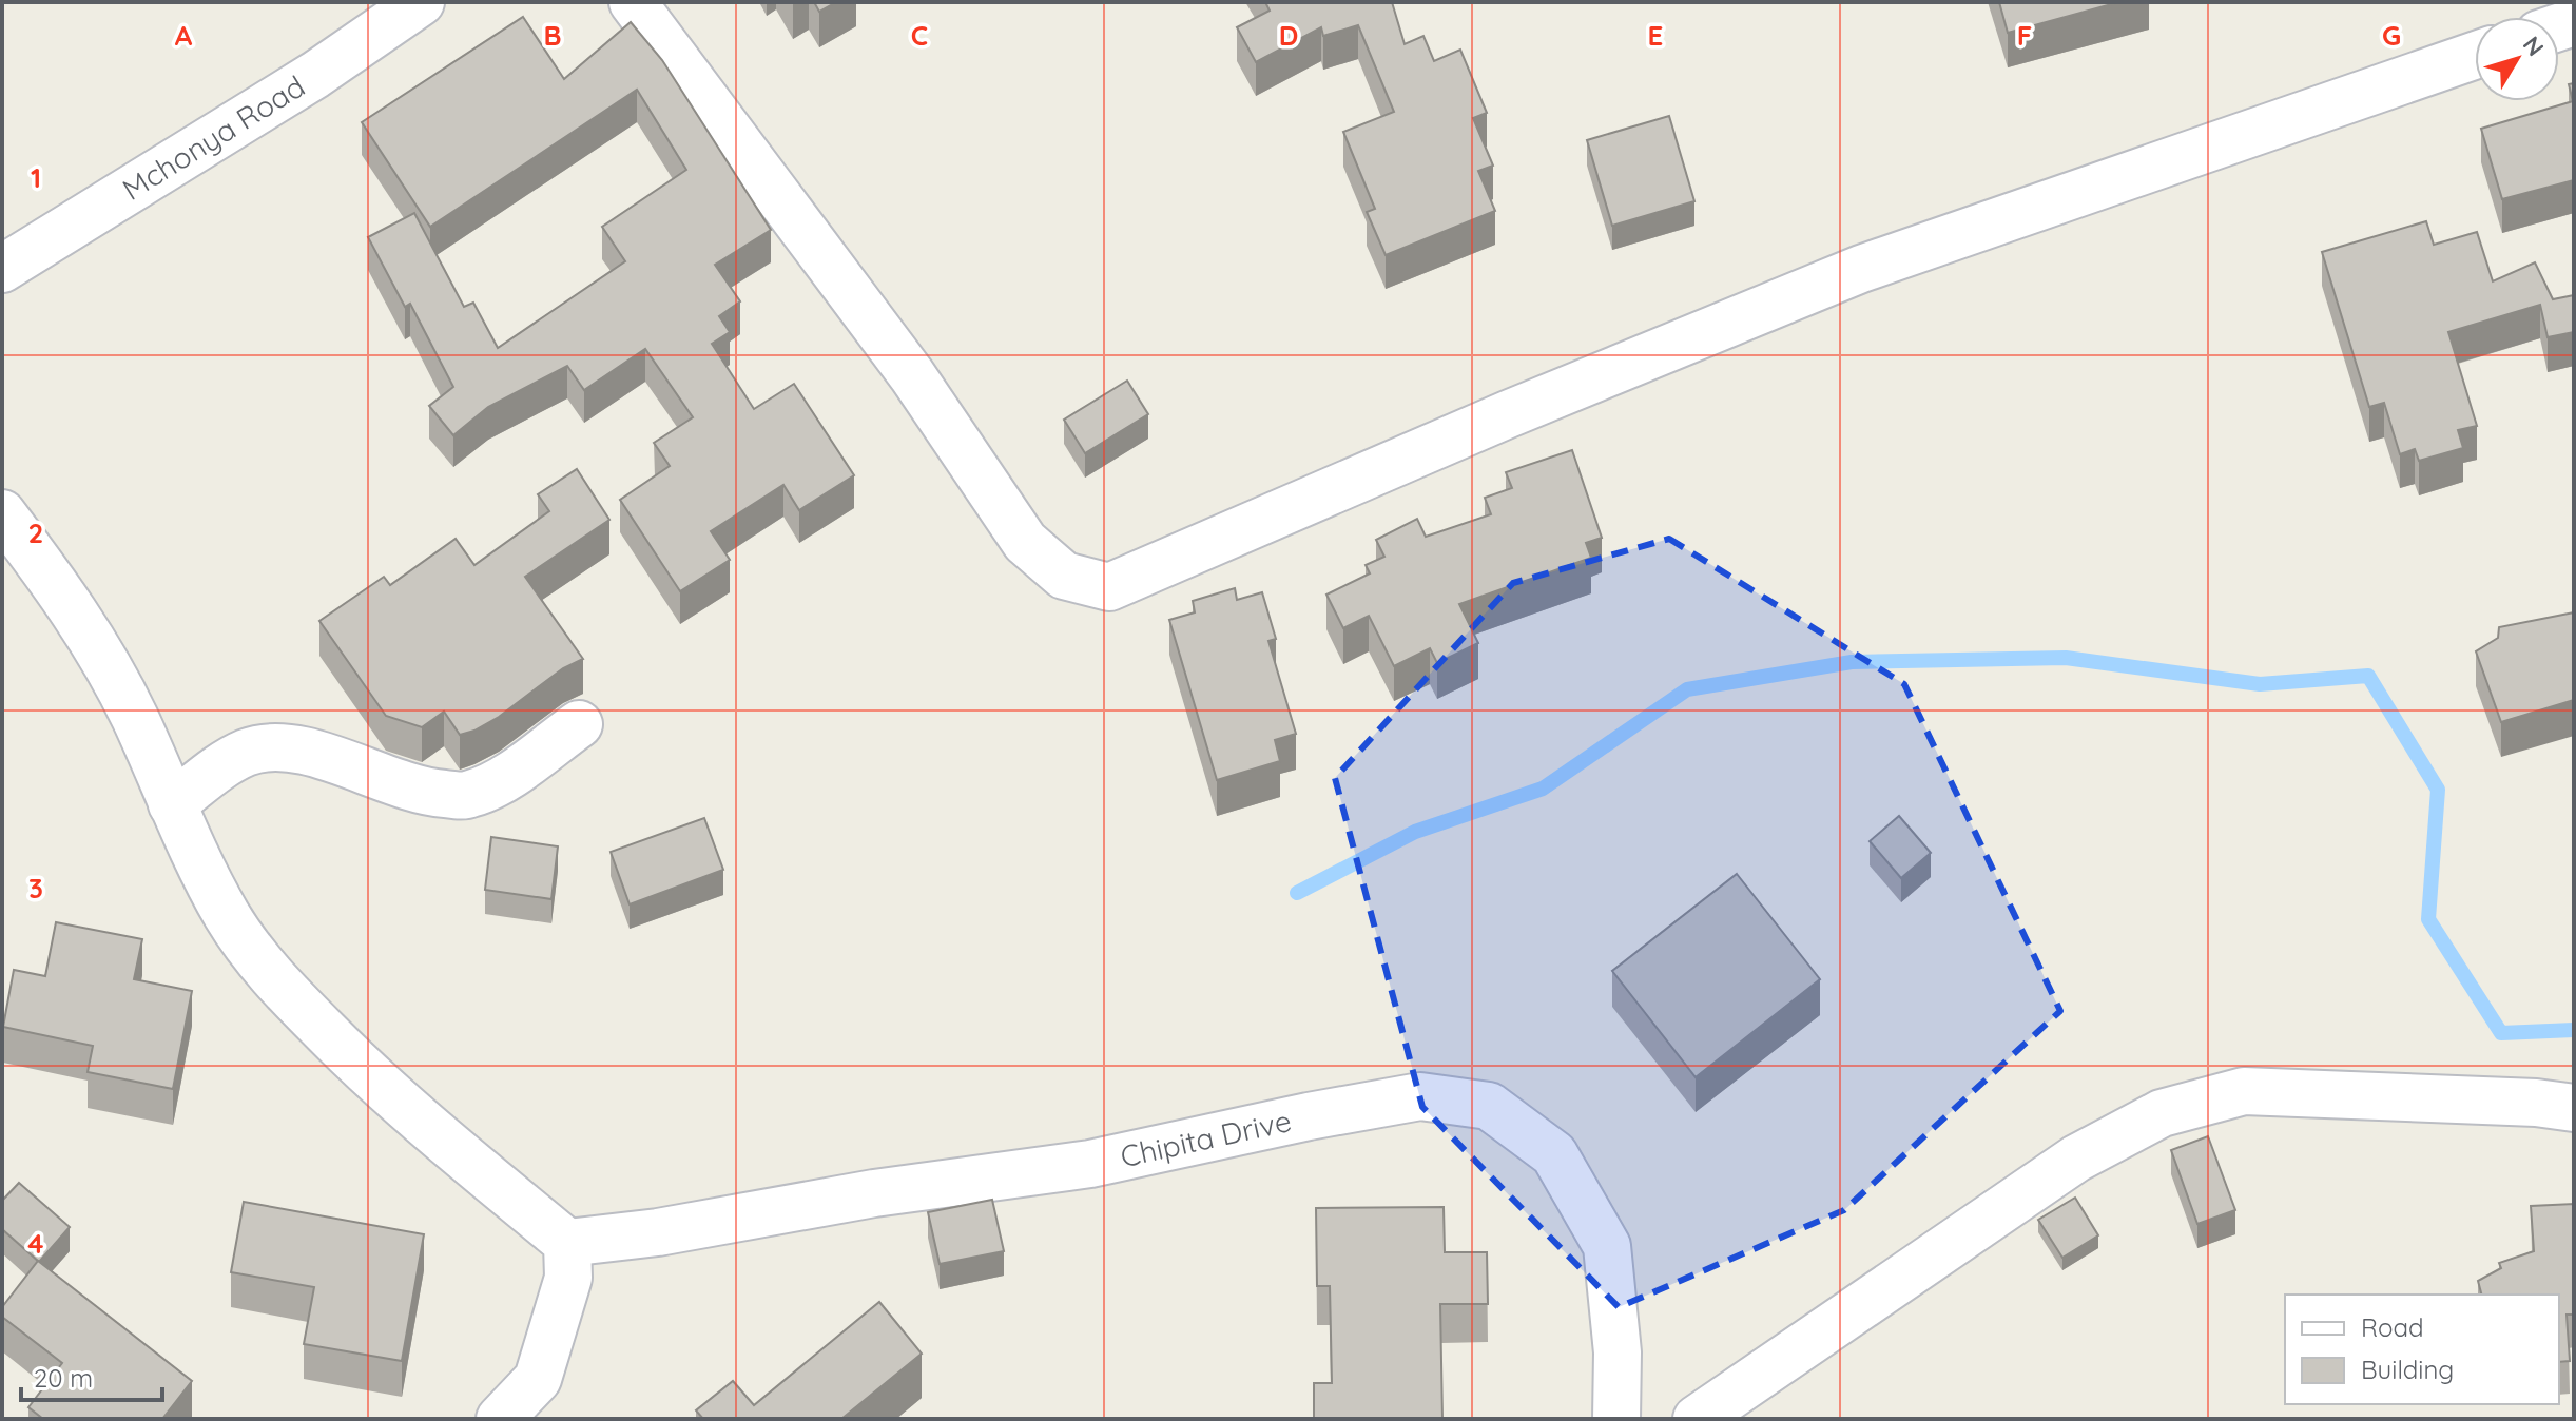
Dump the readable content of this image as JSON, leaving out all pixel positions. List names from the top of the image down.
{
  "streets": {
    "street": ["Mchonya Road", "Chipita Drive"]
  },
  "legend": ["Road", "Building"],
  "scale_bar": "20 m",
  "north": "top right",
  "grid": {
    "columns": [
      "A",
      "B",
      "C",
      "D",
      "E",
      "F",
      "G"
    ],
    "rows": [
      "1",
      "2",
      "3",
      "4"
    ]
  }
}
